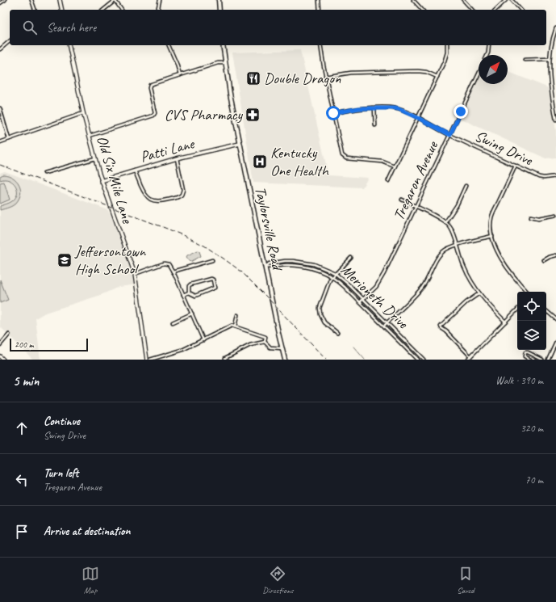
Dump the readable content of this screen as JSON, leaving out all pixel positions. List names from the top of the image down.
{
  "streets": {
    "main road": ["Taylorsville Road"],
    "street": [
      "Swing Drive",
      "Patti Lane",
      "Old Six Mile Lane",
      "Tregaron Avenue",
      "Merioneth Drive"
    ]
  },
  "crossings": [
    ["Swing Drive", "Tregaron Avenue"],
    ["Patti Lane", "Old Six Mile Lane"],
    ["Patti Lane", "Taylorsville Road"],
    ["Tregaron Avenue", "Merioneth Drive"],
    ["Taylorsville Road", "Merioneth Drive"]
  ],
  "places": {
    "restaurant": ["Double Dragon"],
    "pharmacy": ["CVS Pharmacy"],
    "hospital": ["Kentucky One Health"],
    "school or university": ["Jeffersontown High School"]
  },
  "scale_bar": "200 m",
  "north": "top right",
  "page": {
    "search": "Search here",
    "scale": "200 m",
    "heading": ["5 min", "Walk · 390 m"],
    "list": [
      ["Continue", "Swing Drive", "320 m"],
      ["Turn left", "Tregaron Avenue", "70 m"],
      "Arrive at destination"
    ],
    "nav": ["Map", "Directions", "Saved"]
  }
}
